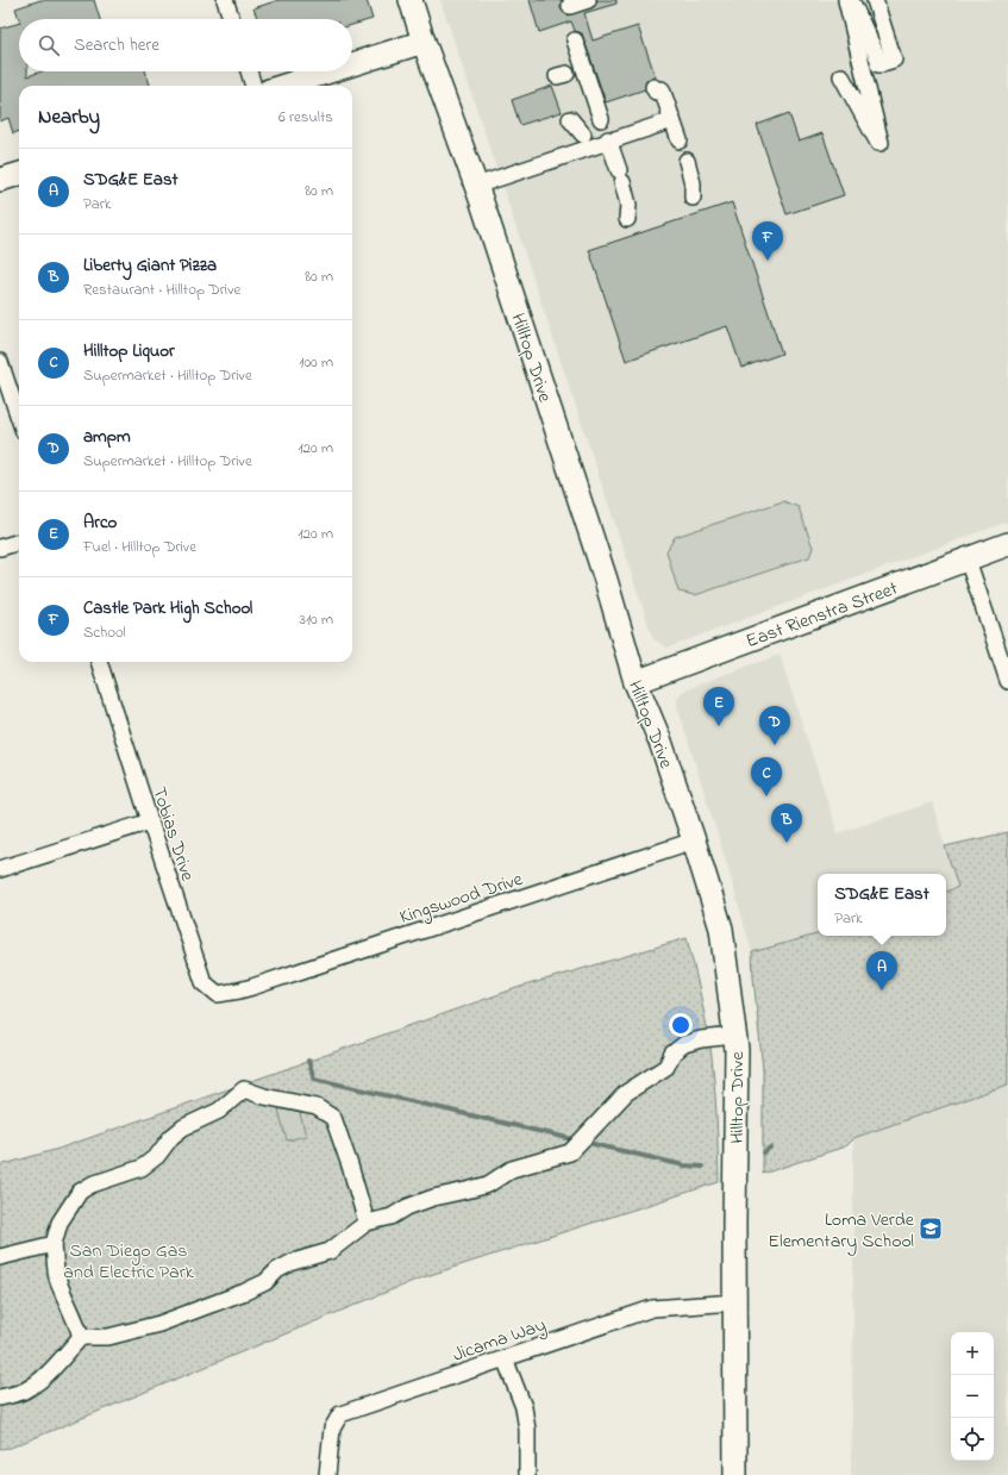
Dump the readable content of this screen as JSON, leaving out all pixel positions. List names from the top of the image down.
{
  "streets": {
    "main road": ["Hilltop Drive", "East Rienstra Street"],
    "street": ["Tobias Drive", "Kingswood Drive", "Jicama Way"]
  },
  "crossings": [
    ["Hilltop Drive", "East Rienstra Street"],
    ["Hilltop Drive", "Kingswood Drive"],
    ["Hilltop Drive", "Jicama Way"],
    ["Tobias Drive", "Kingswood Drive"]
  ],
  "parks": ["San Diego Gas and Electric Park"],
  "places": {
    "school or university": ["Loma Verde Elementary School"]
  },
  "page": {
    "search": "Search here",
    "heading": ["Nearby", "6 results"],
    "list": [
      {
        "mark": "A",
        "name": "SDG&E East",
        "note": "Park",
        "value": "80 m"
      },
      {
        "mark": "B",
        "name": "Liberty Giant Pizza",
        "note": "Restaurant · Hilltop Drive",
        "value": "80 m"
      },
      {
        "mark": "C",
        "name": "Hilltop Liquor",
        "note": "Supermarket · Hilltop Drive",
        "value": "100 m"
      },
      {
        "mark": "D",
        "name": "ampm",
        "note": "Supermarket · Hilltop Drive",
        "value": "120 m"
      },
      {
        "mark": "E",
        "name": "Arco",
        "note": "Fuel · Hilltop Drive",
        "value": "120 m"
      },
      {
        "mark": "F",
        "name": "Castle Park High School",
        "note": "School",
        "value": "310 m"
      }
    ],
    "pins": [
      "F",
      "E",
      "D",
      "C",
      "B",
      "A"
    ],
    "popup": ["SDG&E East", "Park"],
    "map_buttons": ["+", "−"]
  }
}
